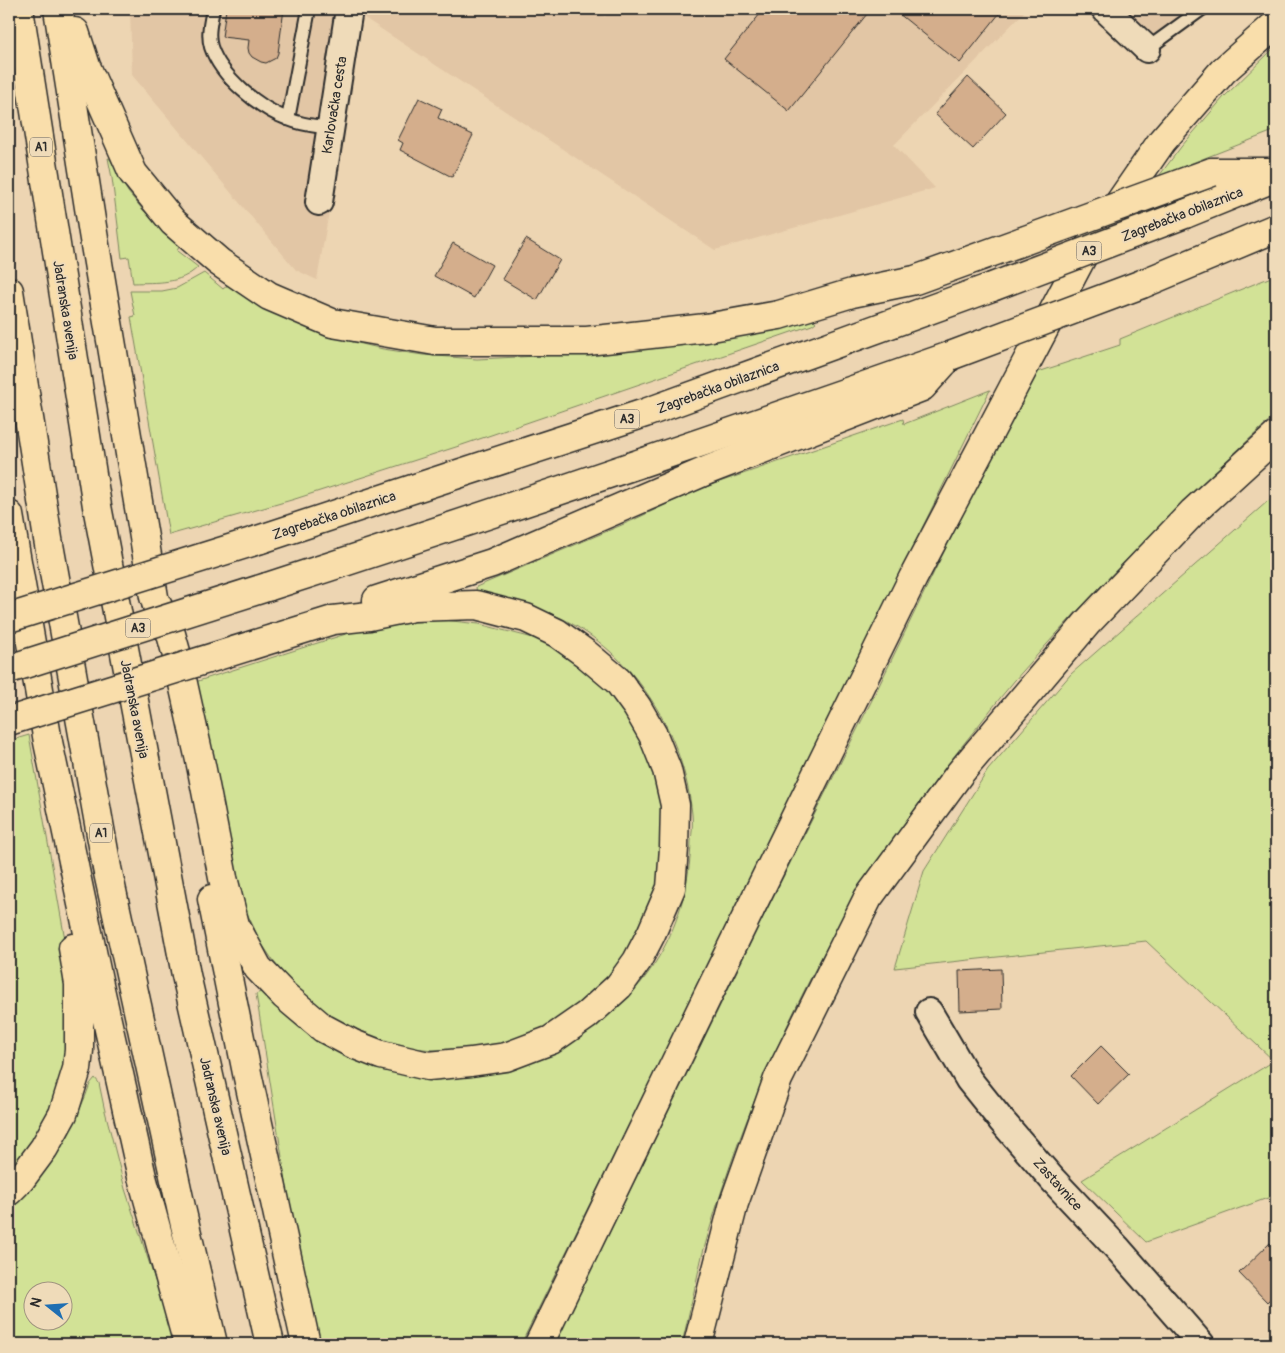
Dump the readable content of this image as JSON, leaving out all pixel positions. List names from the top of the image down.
{
  "streets": {
    "highway": [
      "A1",
      "Zagrebačka obilaznica",
      "A3",
      "Jadranska avenija"
    ],
    "street": ["Karlovačka cesta", "Zastavnice"]
  },
  "north": "left"
}
